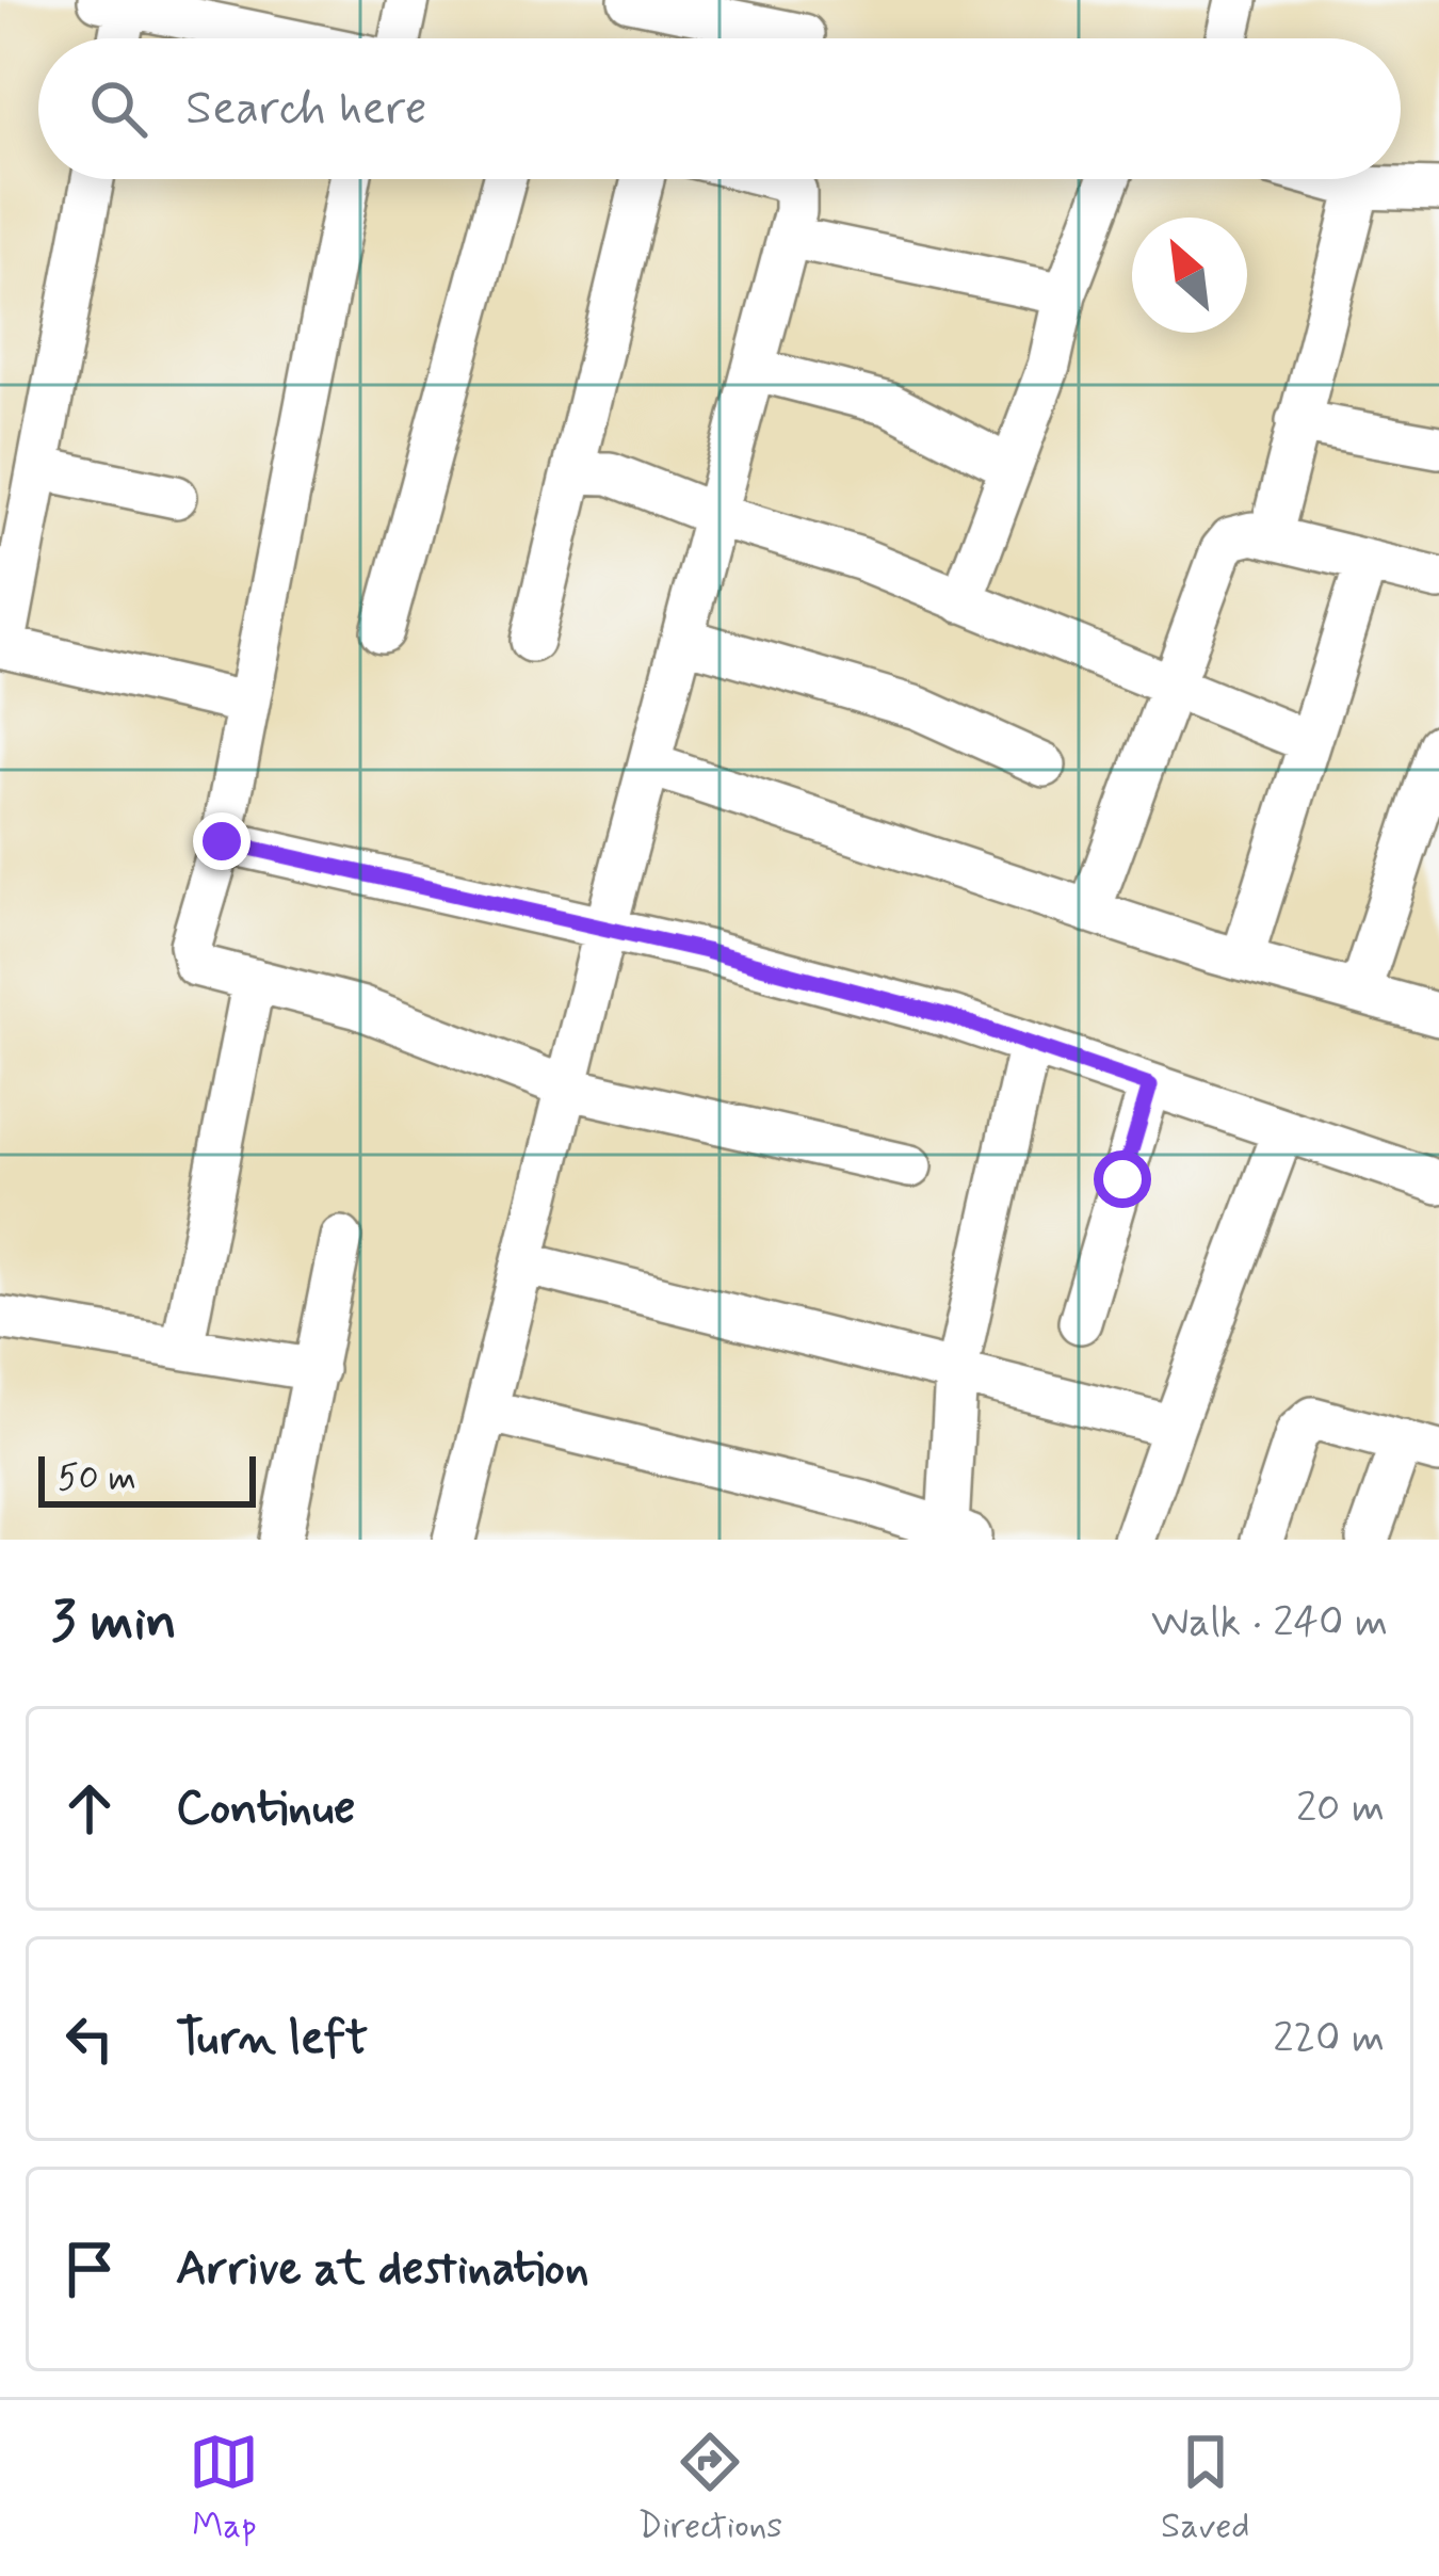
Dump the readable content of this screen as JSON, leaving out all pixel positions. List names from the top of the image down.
{
  "scale_bar": "50 m",
  "north": "top left",
  "page": {
    "search": "Search here",
    "scale": "50 m",
    "heading": ["3 min", "Walk · 240 m"],
    "list": [
      ["Continue", "20 m"],
      ["Turn left", "220 m"],
      "Arrive at destination"
    ],
    "nav": ["Map", "Directions", "Saved"]
  }
}
